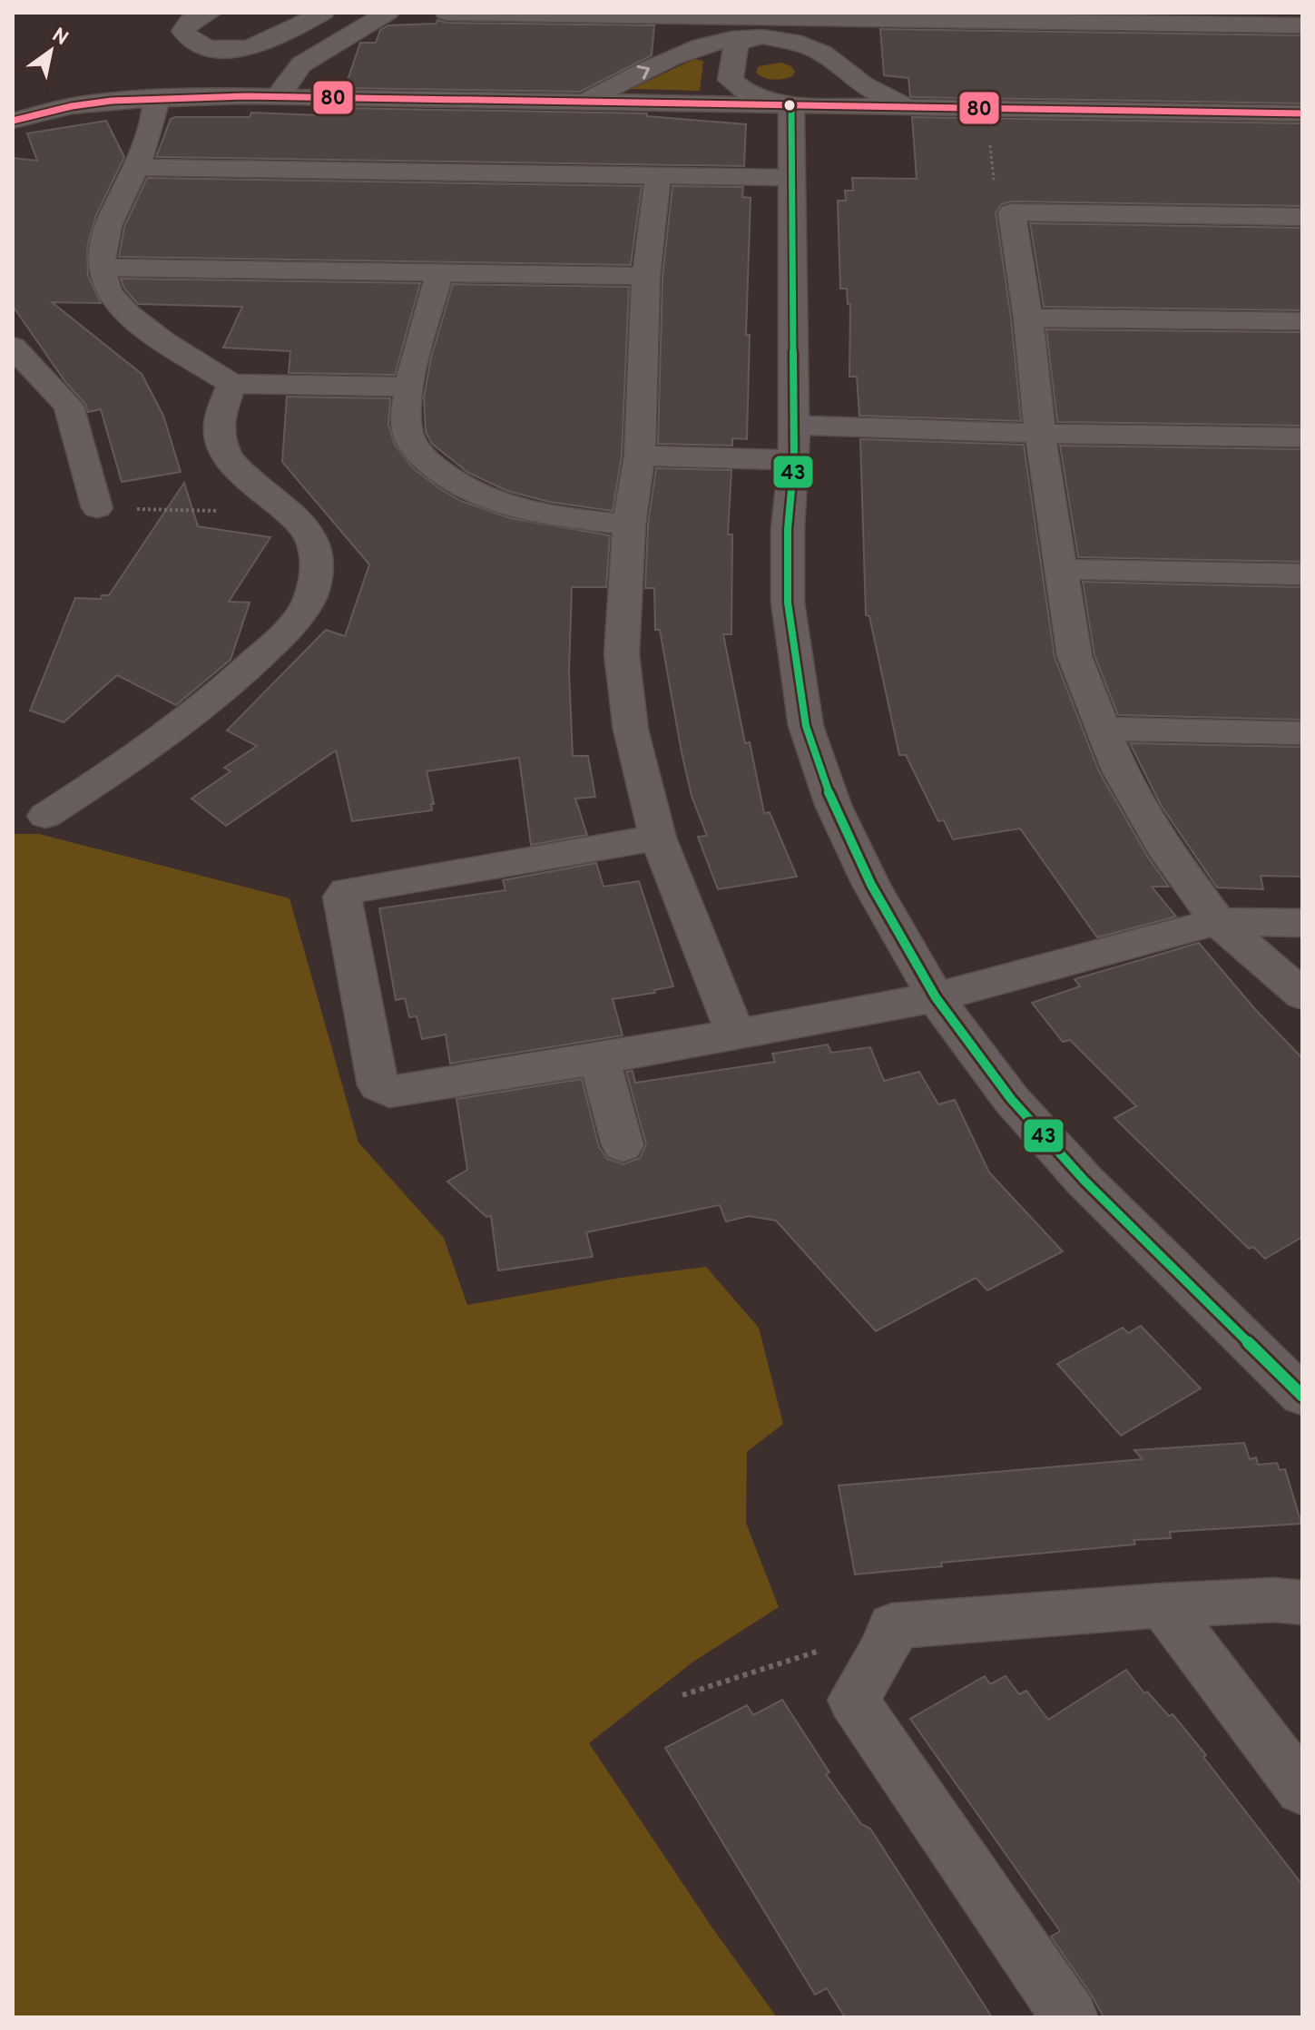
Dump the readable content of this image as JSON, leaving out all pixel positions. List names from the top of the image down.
{
  "lines": ["transit line 80", "transit line 43"],
  "north": "top right"
}
